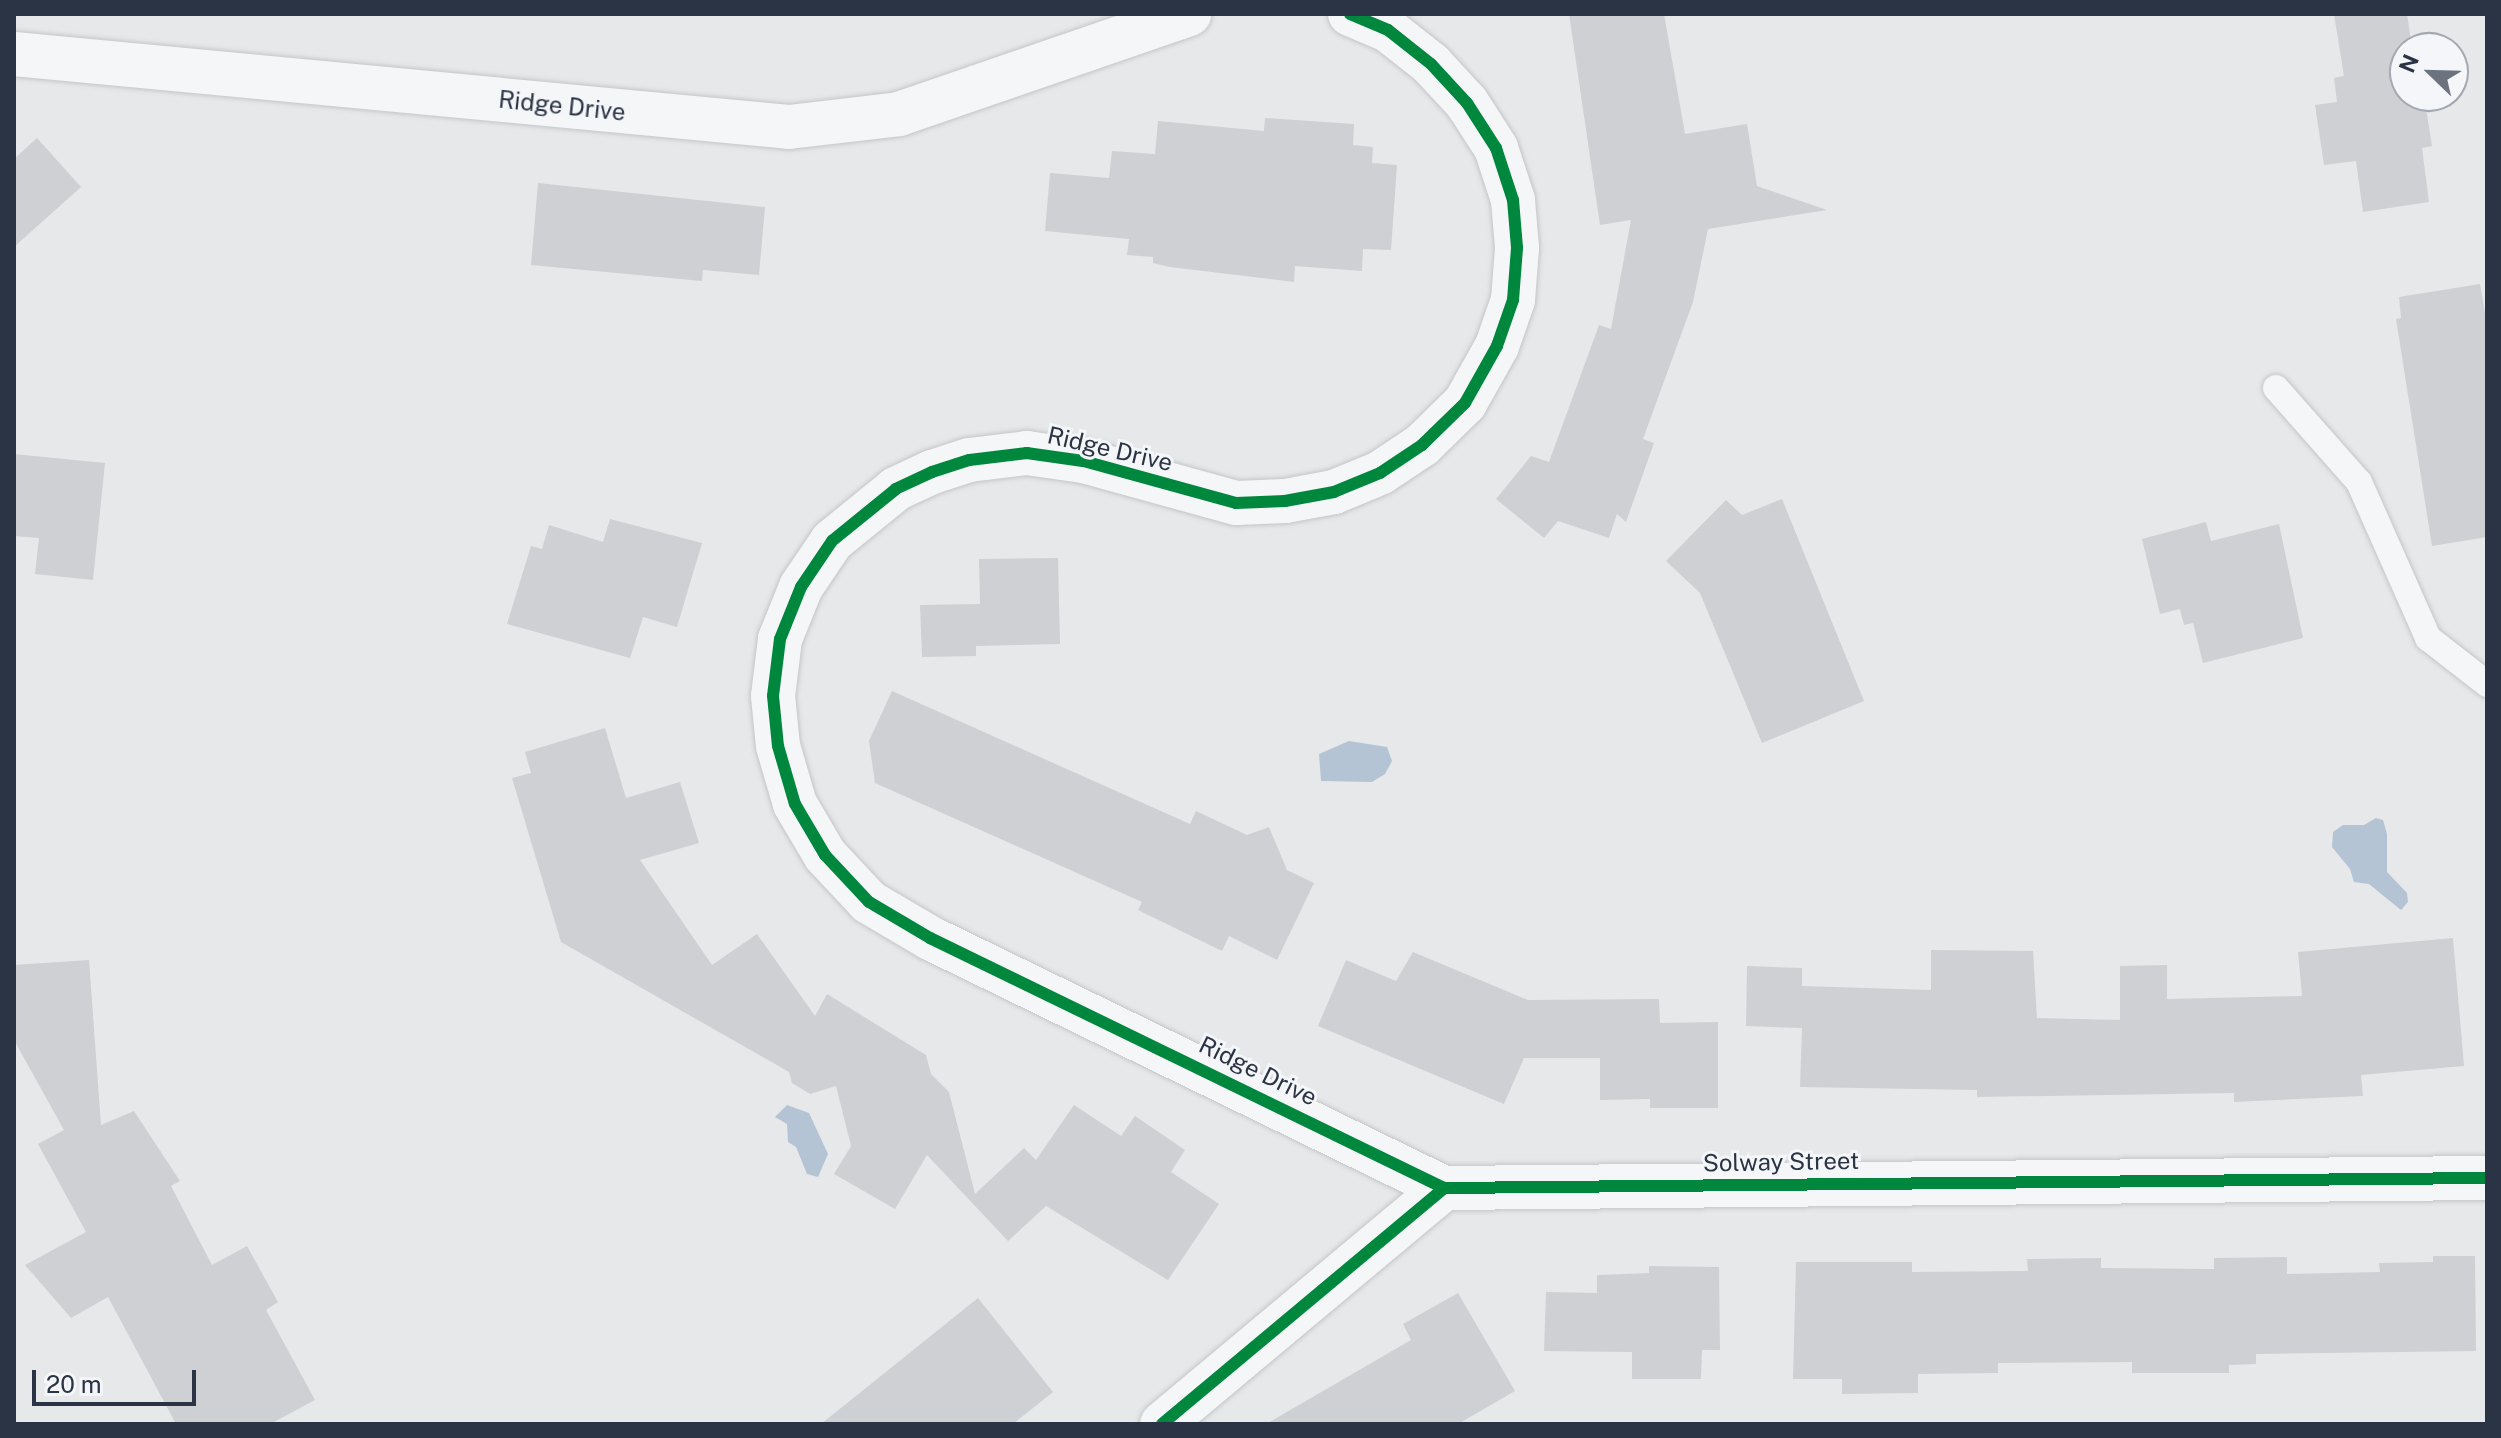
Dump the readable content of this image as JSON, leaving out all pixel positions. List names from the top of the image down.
{
  "streets": {
    "street": ["Ridge Drive", "Solway Street"]
  },
  "crossings": [
    ["Ridge Drive", "Solway Street"]
  ],
  "scale_bar": "20 m",
  "north": "top left"
}
